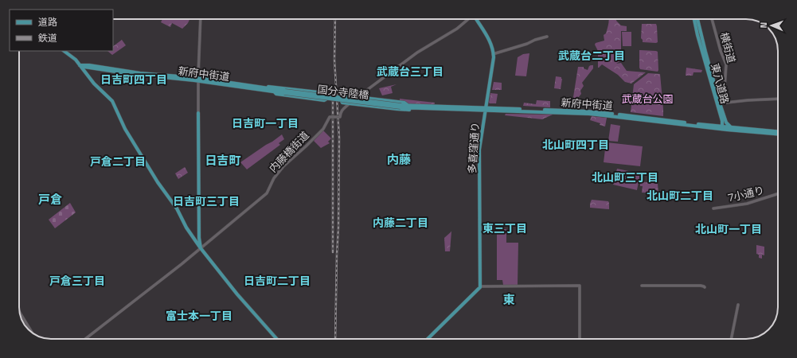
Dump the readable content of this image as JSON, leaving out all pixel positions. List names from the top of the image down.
{
  "streets": {
    "main road": [
      "新府中街道",
      "東八道路",
      "国分寺陸橋",
      "多喜窪通り"
    ],
    "street": ["横街道", "内藤橋街道", "7小通り"]
  },
  "crossings": [
    ["新府中街道", "東八道路"],
    ["新府中街道", "国分寺陸橋"],
    ["新府中街道", "多喜窪通り"]
  ],
  "districts": [
    "武蔵台二丁目",
    "武蔵台三丁目",
    "日吉町四丁目",
    "日吉町一丁目",
    "北山町四丁目",
    "内藤",
    "日吉町",
    "戸倉二丁目",
    "北山町三丁目",
    "北山町二丁目",
    "戸倉",
    "日吉町三丁目",
    "内藤二丁目",
    "東三丁目",
    "北山町一丁目",
    "戸倉三丁目",
    "日吉町二丁目",
    "東",
    "富士本一丁目"
  ],
  "parks": ["武蔵台公園"],
  "legend": ["道路", "鉄道"],
  "north": "left"
}
